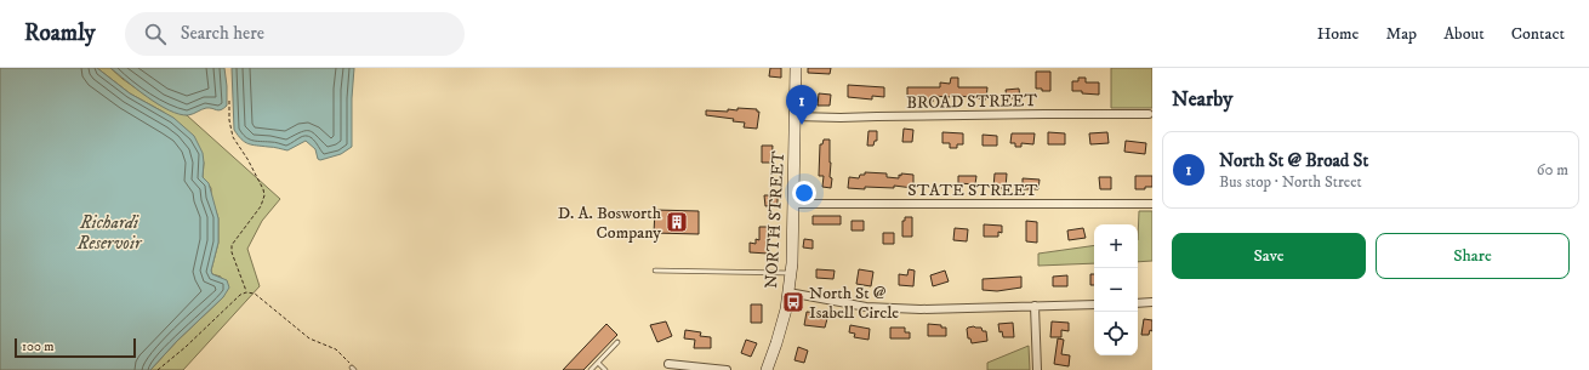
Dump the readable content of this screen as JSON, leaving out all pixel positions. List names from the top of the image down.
{
  "streets": {
    "main road": ["NORTH STREET"],
    "street": ["BROAD STREET", "STATE STREET"]
  },
  "crossings": [
    ["BROAD STREET", "NORTH STREET"],
    ["STATE STREET", "NORTH STREET"]
  ],
  "water": ["Richardi Reservoir"],
  "places": {
    "building": ["D. A. Bosworth Company"],
    "bus stop": ["North St @ Isabell Circle"]
  },
  "scale_bar": "100 m",
  "page": {
    "header": "Roamly",
    "search": "Search here",
    "nav": [
      "Home",
      "Map",
      "About",
      "Contact"
    ],
    "heading": "Nearby",
    "pins": "1",
    "list": [
      {
        "mark": "1",
        "name": "North St @ Broad St",
        "note": "Bus stop · North Street",
        "value": "60 m"
      }
    ],
    "buttons": ["Save", "Share"],
    "map_buttons": ["+", "−"],
    "scale": "100 m"
  }
}
